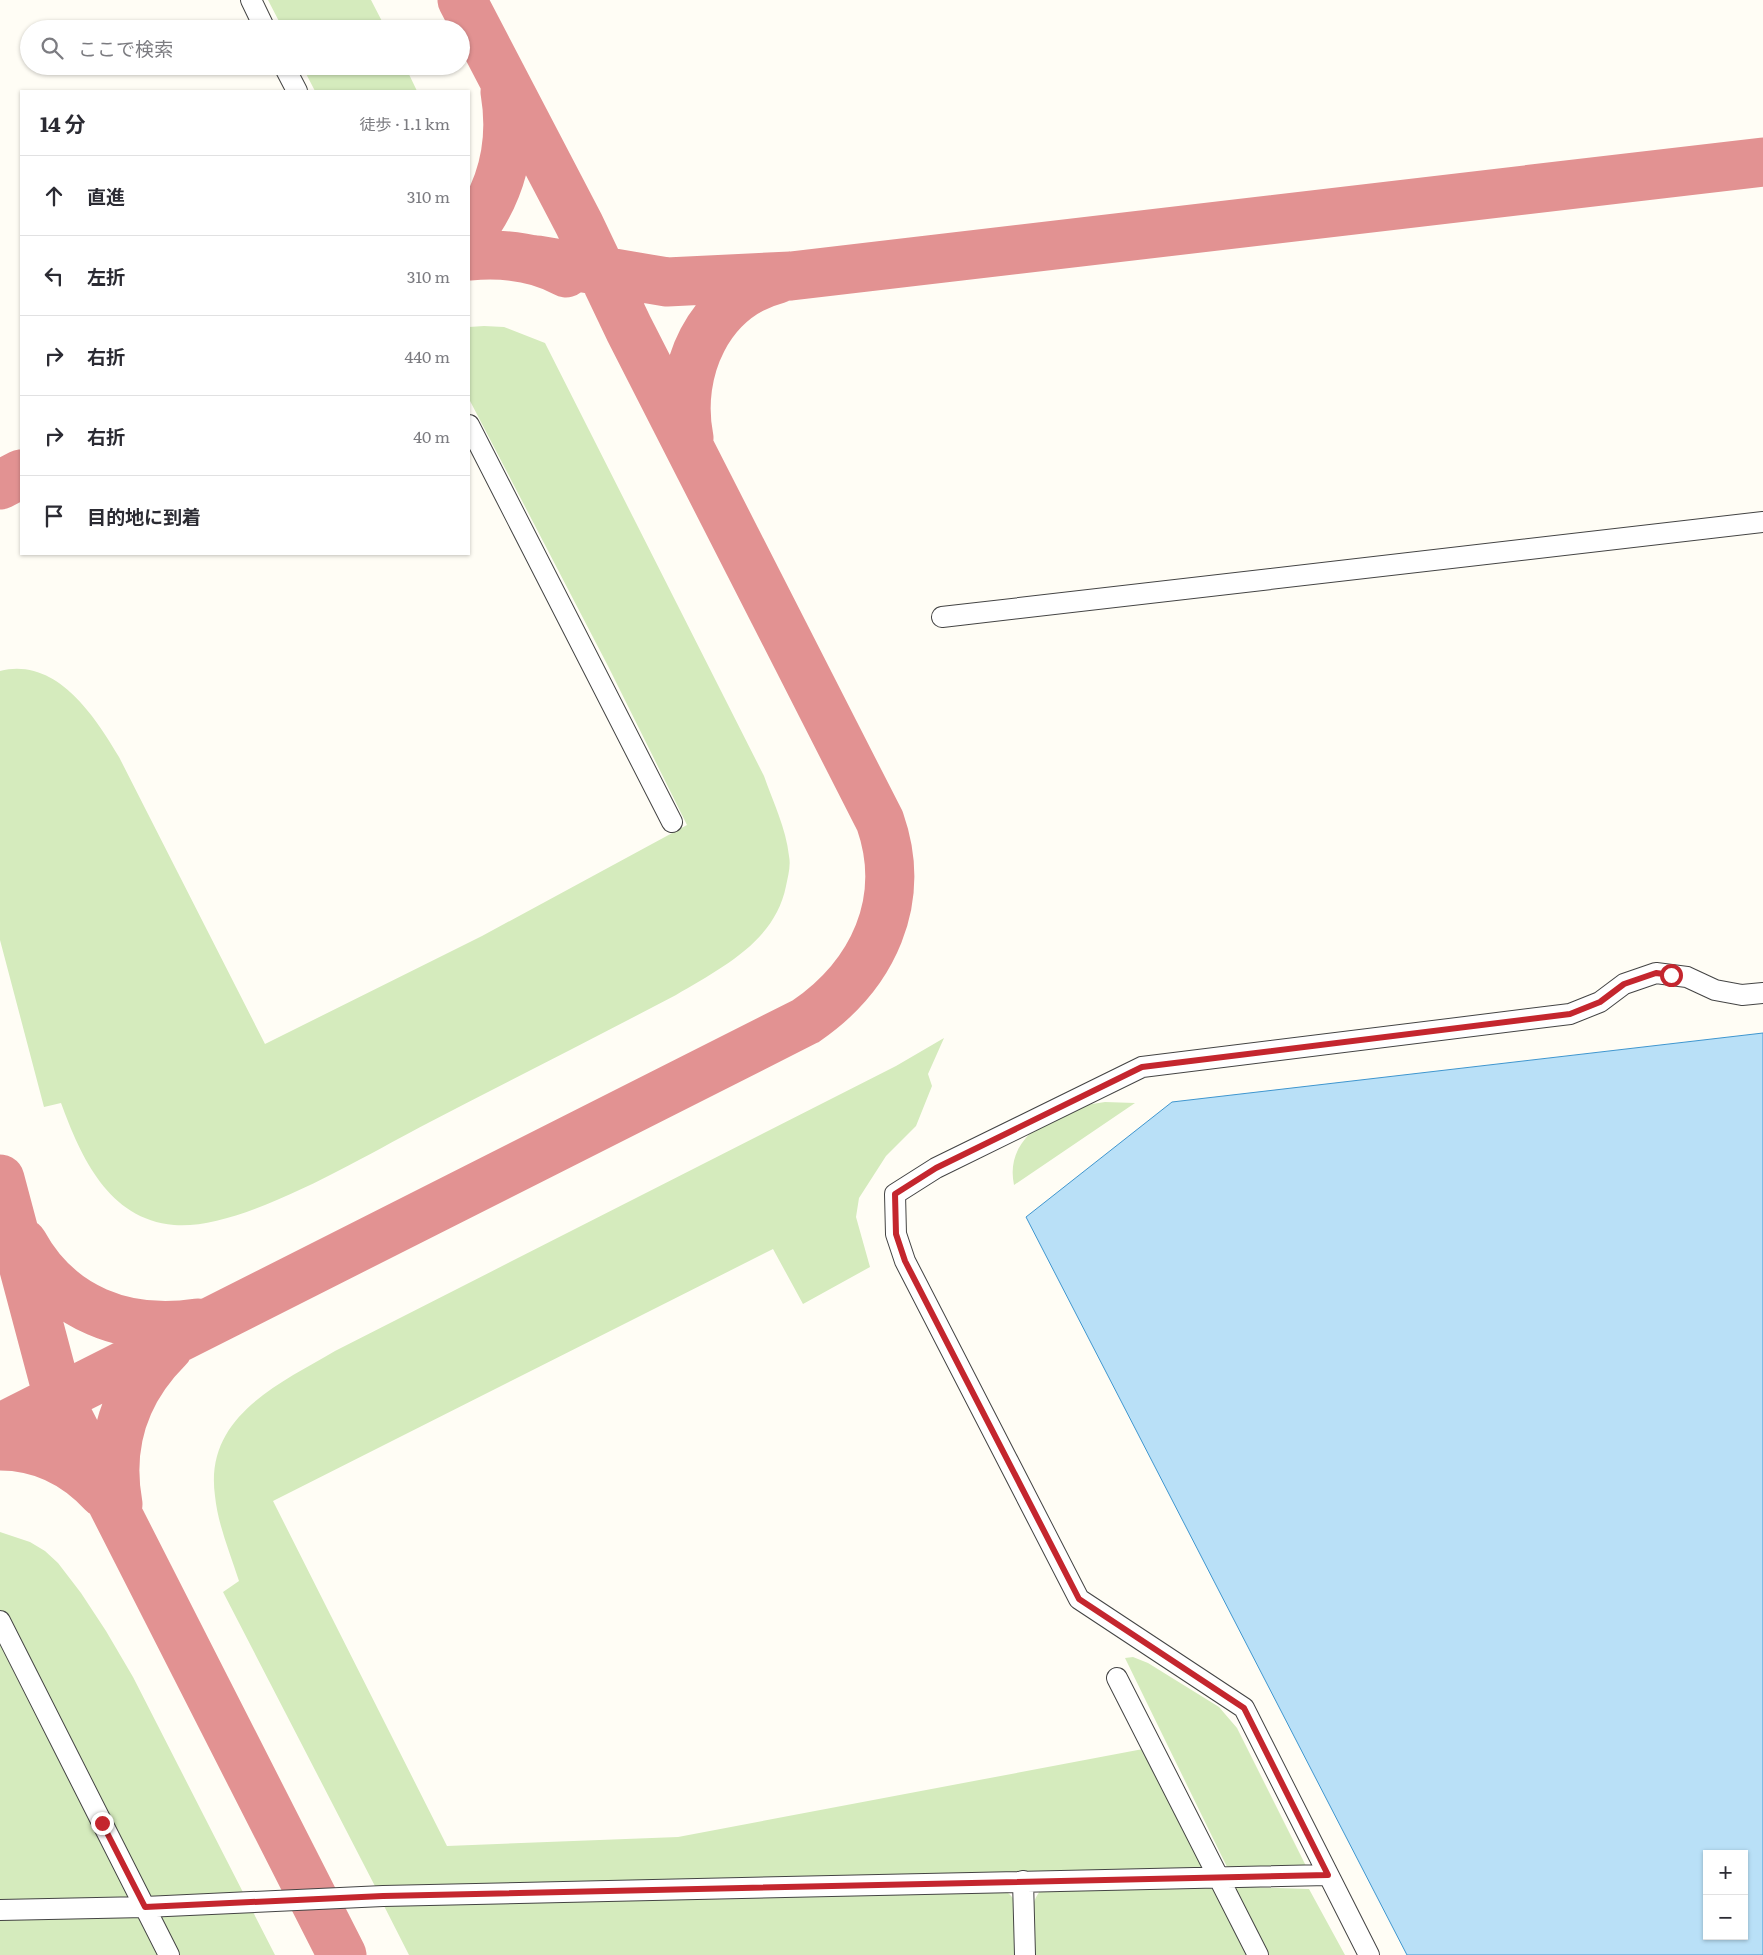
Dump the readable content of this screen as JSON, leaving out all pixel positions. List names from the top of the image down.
{
  "page": {
    "search": "ここで検索",
    "heading": ["14 分", "徒歩 · 1.1 km"],
    "list": [
      ["直進", "310 m"],
      ["左折", "310 m"],
      ["右折", "440 m"],
      ["右折", "40 m"],
      "目的地に到着"
    ],
    "map_buttons": ["+", "−"]
  }
}
